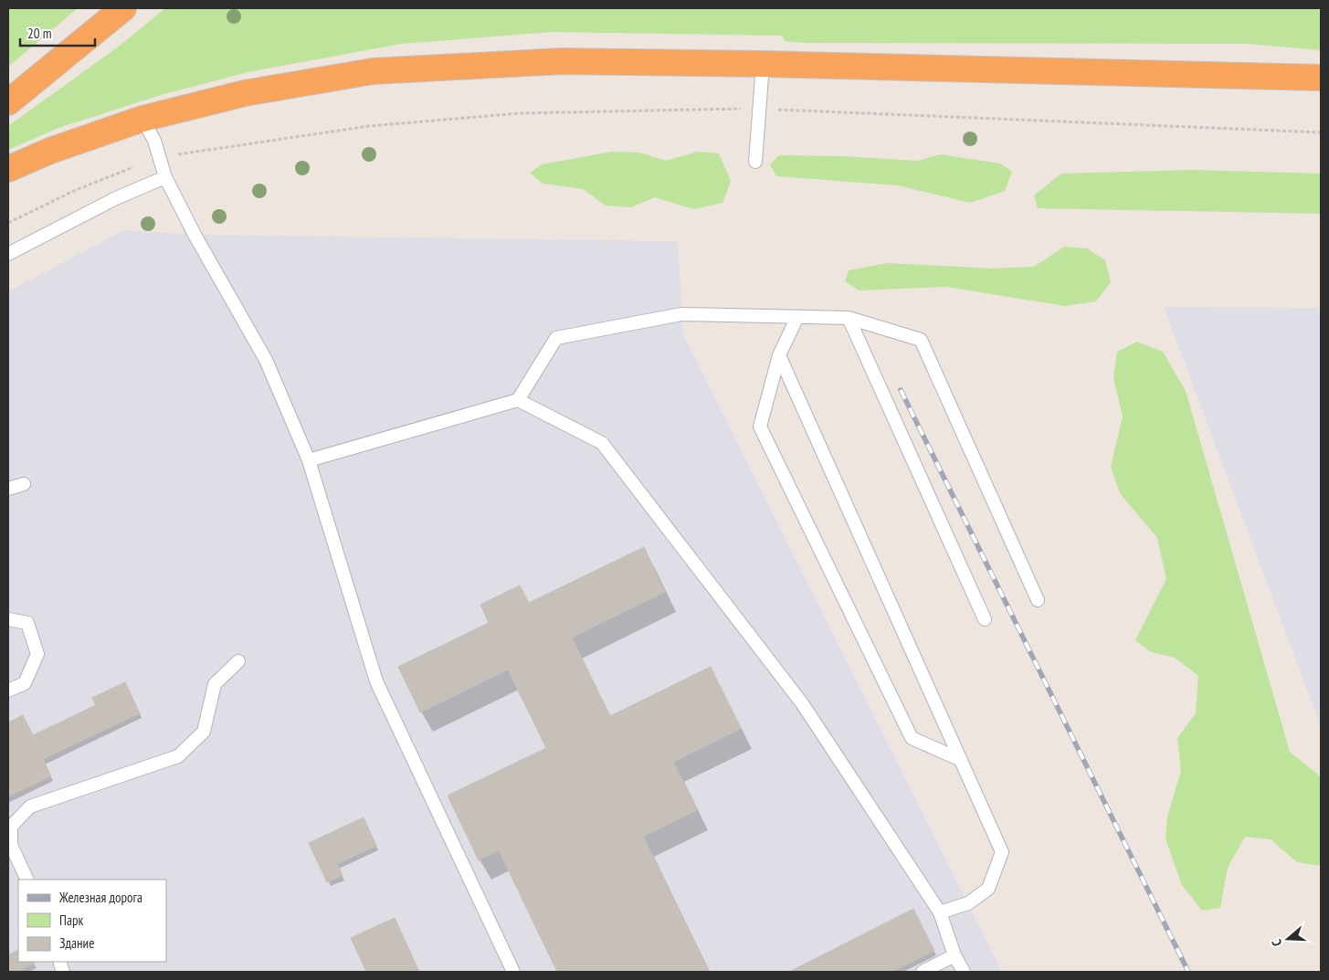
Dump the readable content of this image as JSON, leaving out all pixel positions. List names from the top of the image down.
{
  "legend": ["Железная дорога", "Парк", "Здание"],
  "scale_bar": "20 m",
  "north": "left"
}
